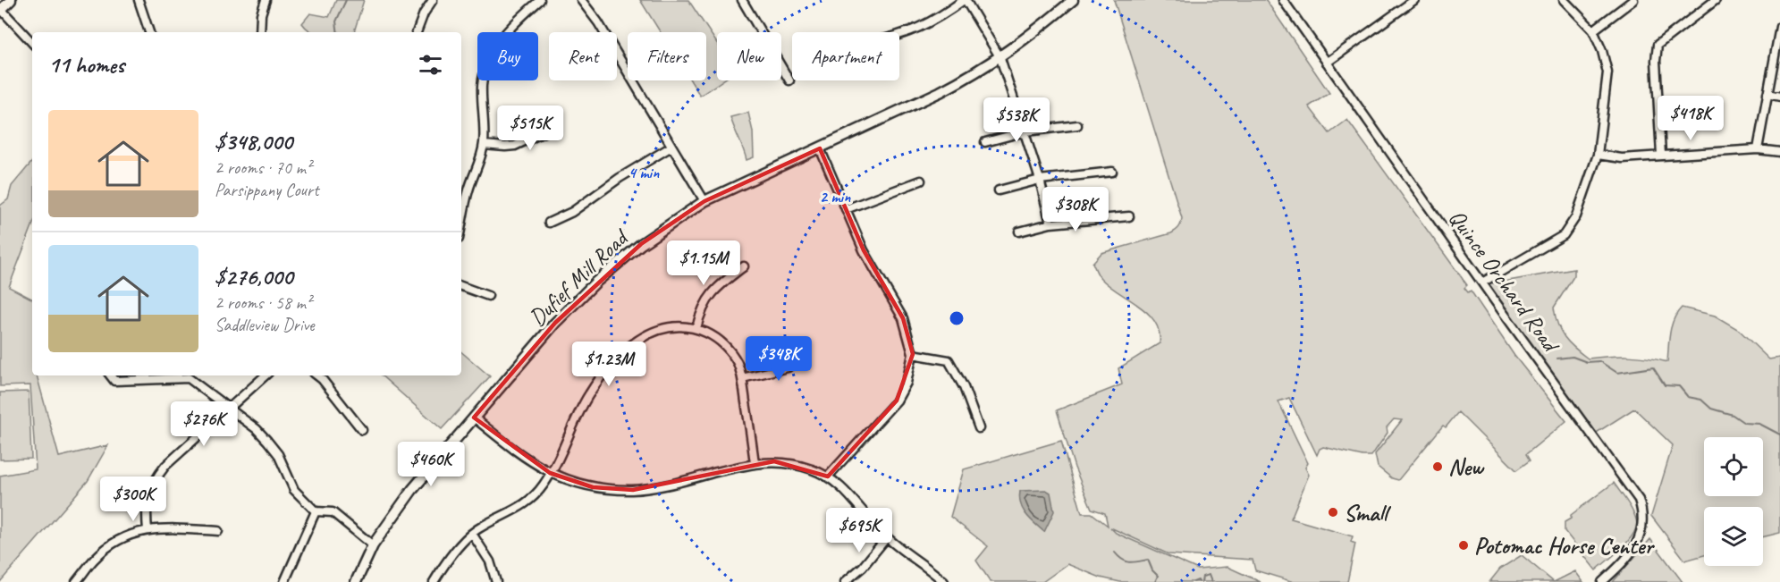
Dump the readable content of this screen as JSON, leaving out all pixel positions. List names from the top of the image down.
{
  "streets": {
    "main road": ["Dufief Mill Road"],
    "street": ["Quince Orchard Road"]
  },
  "places": ["New", "Small", "Potomac Horse Center"],
  "page": {
    "chip": [
      "Buy",
      "Rent",
      "Filters",
      "New",
      "Apartment"
    ],
    "heading": "11 homes",
    "price": [
      "$418K",
      "$538K",
      "$515K",
      "$308K",
      "$1.15M",
      "$348K",
      "$1.23M",
      "$276K",
      "$460K",
      "$300K",
      "$695K"
    ],
    "list": [
      {
        "name": "$348,000",
        "note": "2 rooms · 70 m² · Parsippany Court"
      },
      {
        "name": "$276,000",
        "note": "2 rooms · 58 m² · Saddleview Drive"
      }
    ]
  },
  "rings": ["4 min", "2 min"]
}
